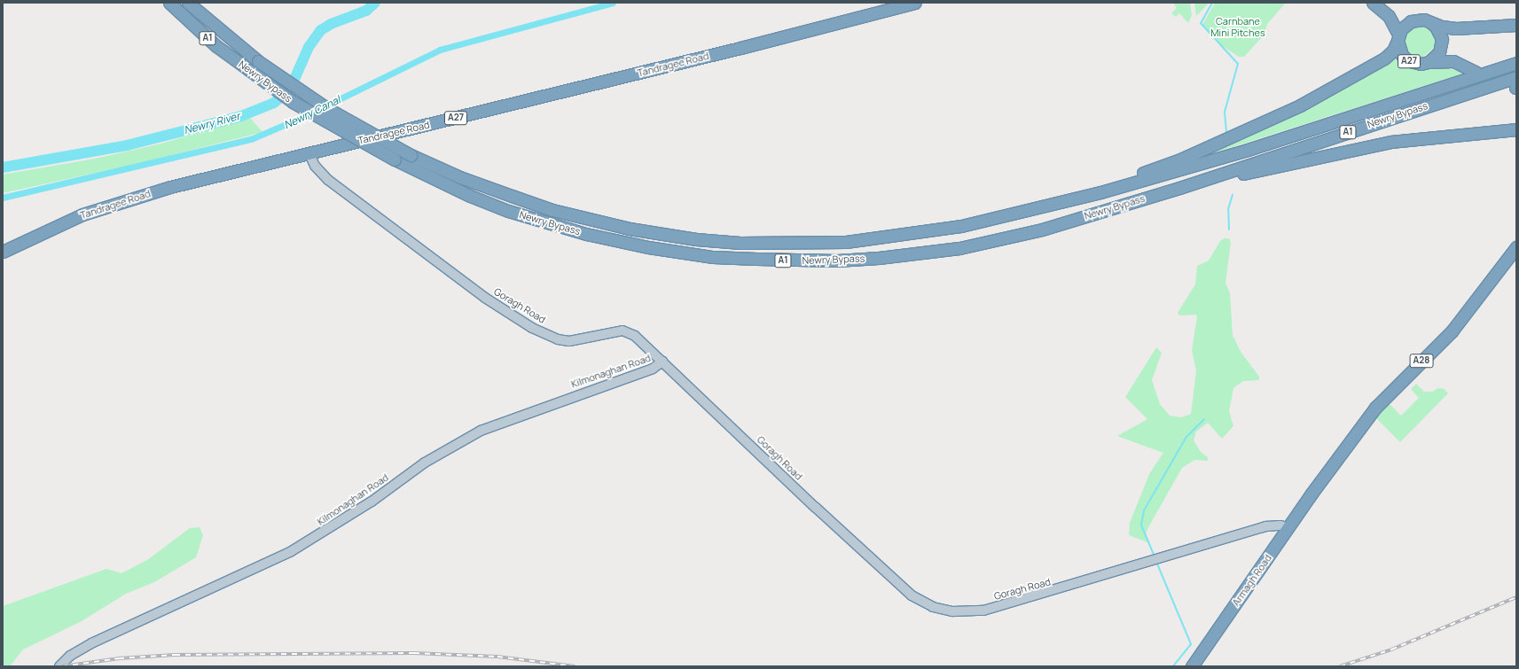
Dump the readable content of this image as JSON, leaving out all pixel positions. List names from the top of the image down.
{
  "streets": {
    "highway": [
      "A1",
      "A27",
      "Tandragee Road",
      "Newry Bypass",
      "A28",
      "Armagh Road"
    ],
    "street": ["Goragh Road", "Kilmonaghan Road"]
  },
  "crossings": [
    ["Tandragee Road", "Goragh Road"],
    ["Goragh Road", "Kilmonaghan Road"],
    ["Goragh Road", "Armagh Road"]
  ],
  "water": ["Newry Canal", "Newry River"],
  "parks": ["Carnbane Mini Pitches"]
}
